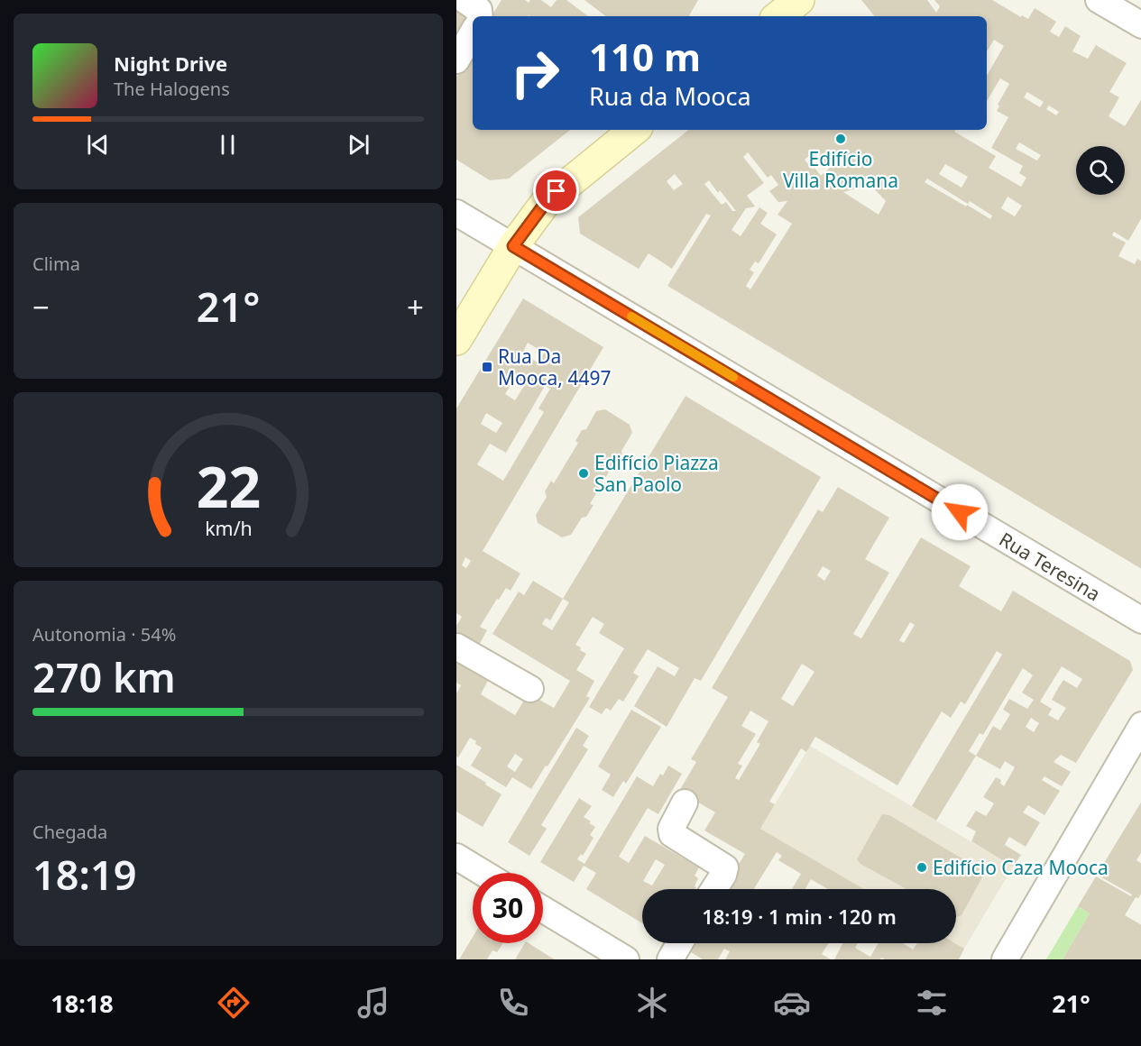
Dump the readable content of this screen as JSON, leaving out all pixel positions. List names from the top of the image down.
{
  "streets": {
    "street": ["Rua Teresina"]
  },
  "places": {
    "other": ["Edifício Villa Romana", "Edifício Piazza San Paolo", "Edifício Caza Mooca"],
    "transit": ["Rua Da Mooca, 4497"]
  },
  "page": {
    "turn": ["110 m", "Rua da Mooca"],
    "song": ["Night Drive", "The Halogens"],
    "tile": [
      "Clima",
      ["Autonomia · 54%", "270 km"],
      ["Chegada", "18:19"]
    ],
    "heat": ["−", "21°", "+"],
    "limit": "30",
    "trip": "18:19 · 1 min · 120 m",
    "tabs": ["18:18", "21°"],
    "gauge": ["22", "km/h"]
  }
}
